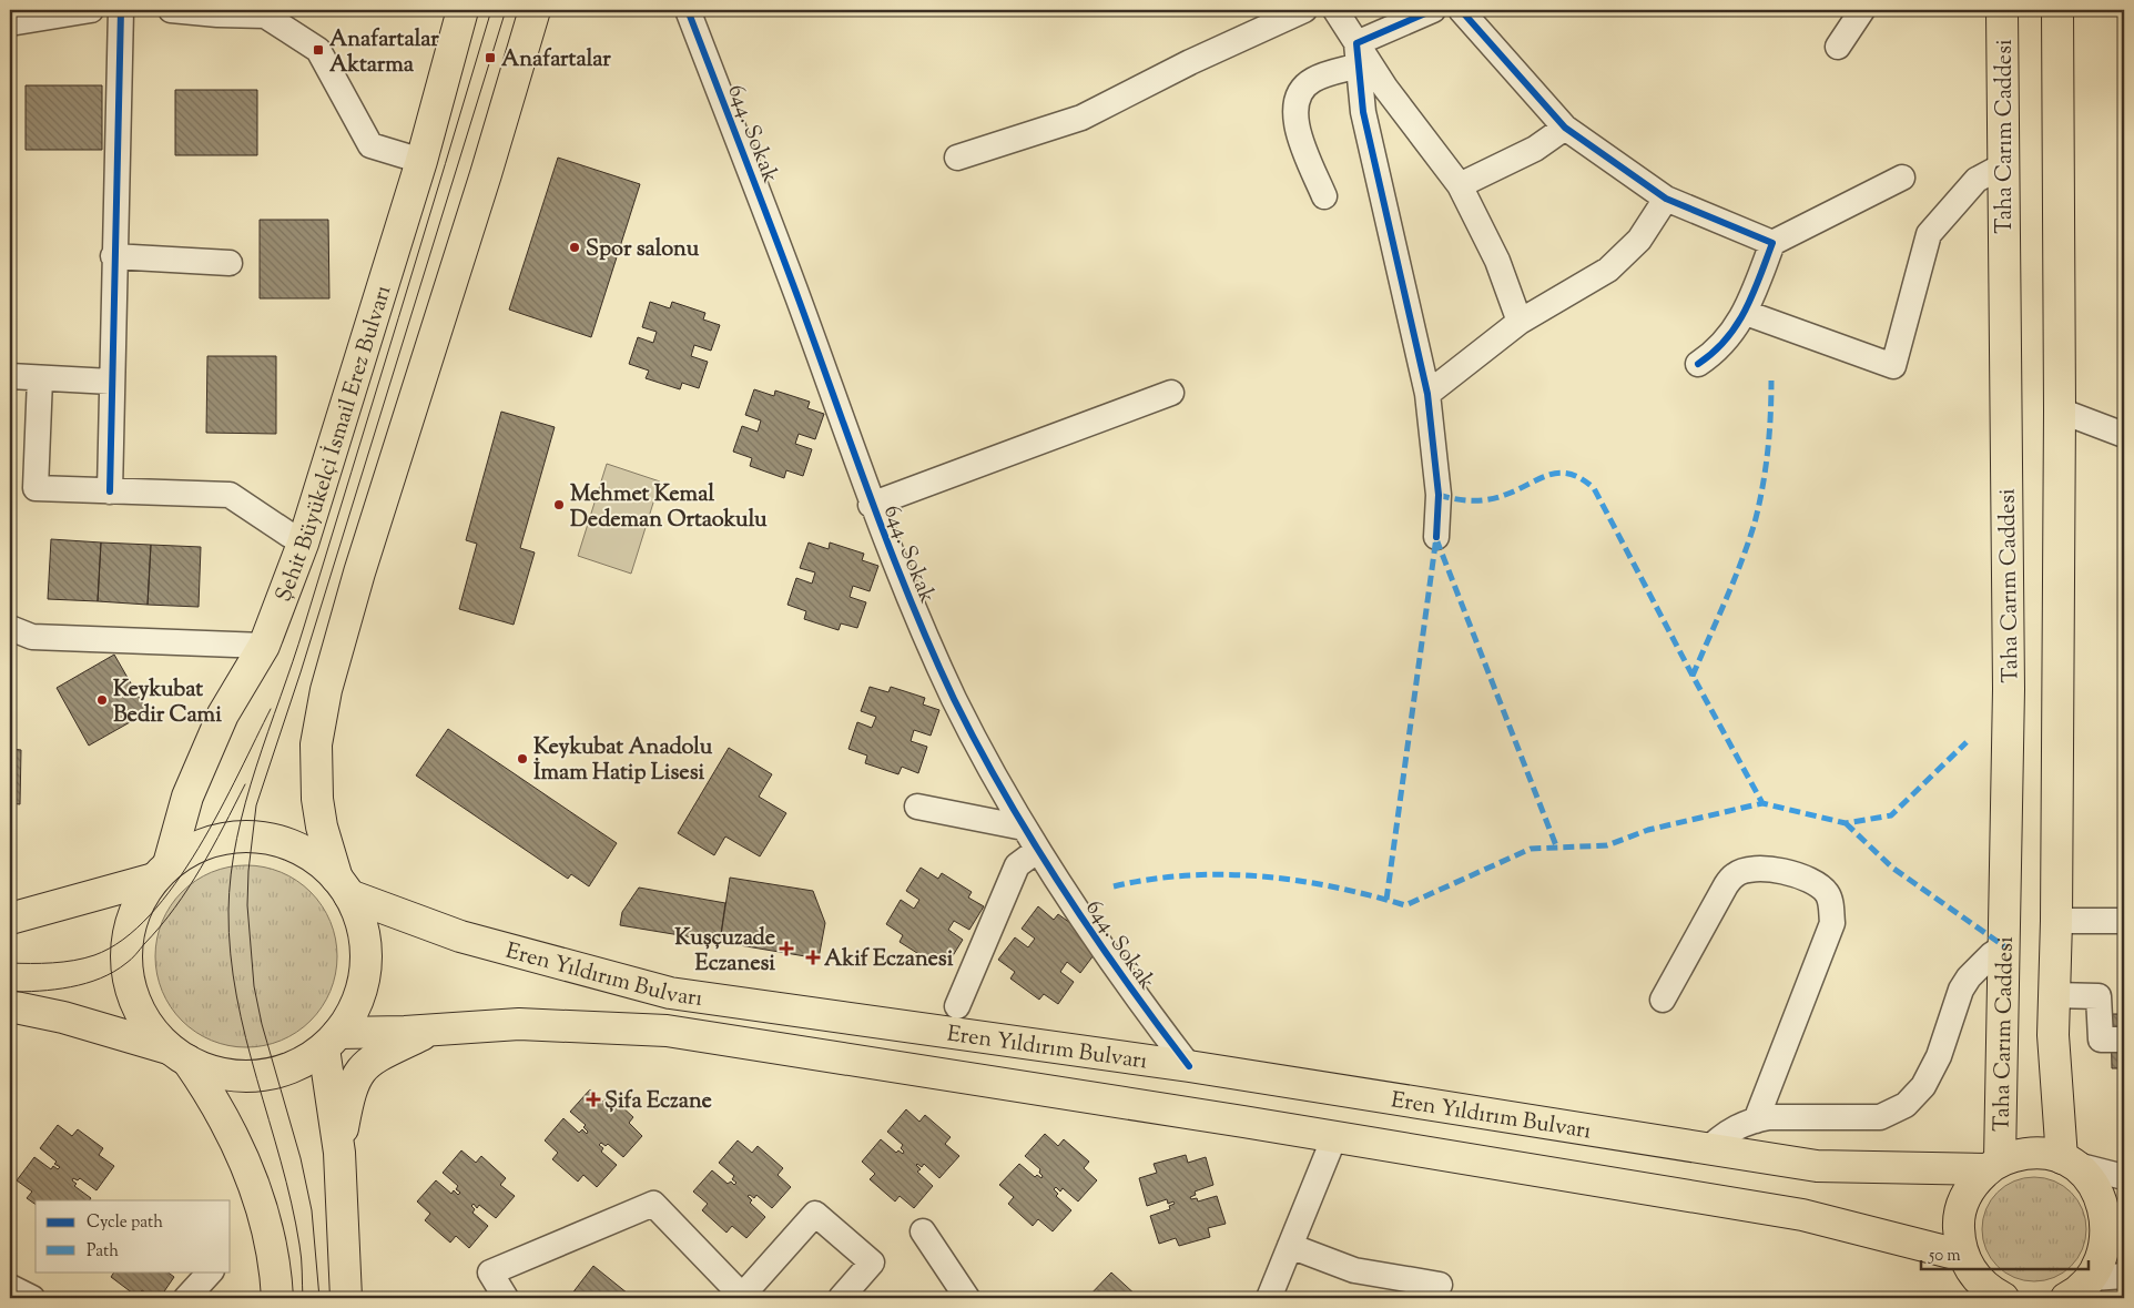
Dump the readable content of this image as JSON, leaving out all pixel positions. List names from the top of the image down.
{
  "streets": {
    "main road": ["Taha Carım Caddesi", "Şehit Büyükelçi İsmail Erez Bulvarı", "Eren Yıldırım Bulvarı"],
    "street": ["644. Sokak"]
  },
  "crossings": [
    ["644. Sokak", "Eren Yıldırım Bulvarı"],
    ["Taha Carım Caddesi", "Eren Yıldırım Bulvarı"]
  ],
  "places": {
    "transit": ["Anafartalar Aktarma", "Anafartalar"],
    "other": [
      "Spor salonu",
      "Mehmet Kemal Dedeman Ortaokulu",
      "Keykubat Bedir Cami",
      "Keykubat Anadolu İmam Hatip Lisesi"
    ],
    "health": ["Kuşçuzade Eczanesi", "Akif Eczanesi", "Şifa Eczane"]
  },
  "legend": ["Cycle path", "Path"],
  "scale_bar": "50 m"
}
